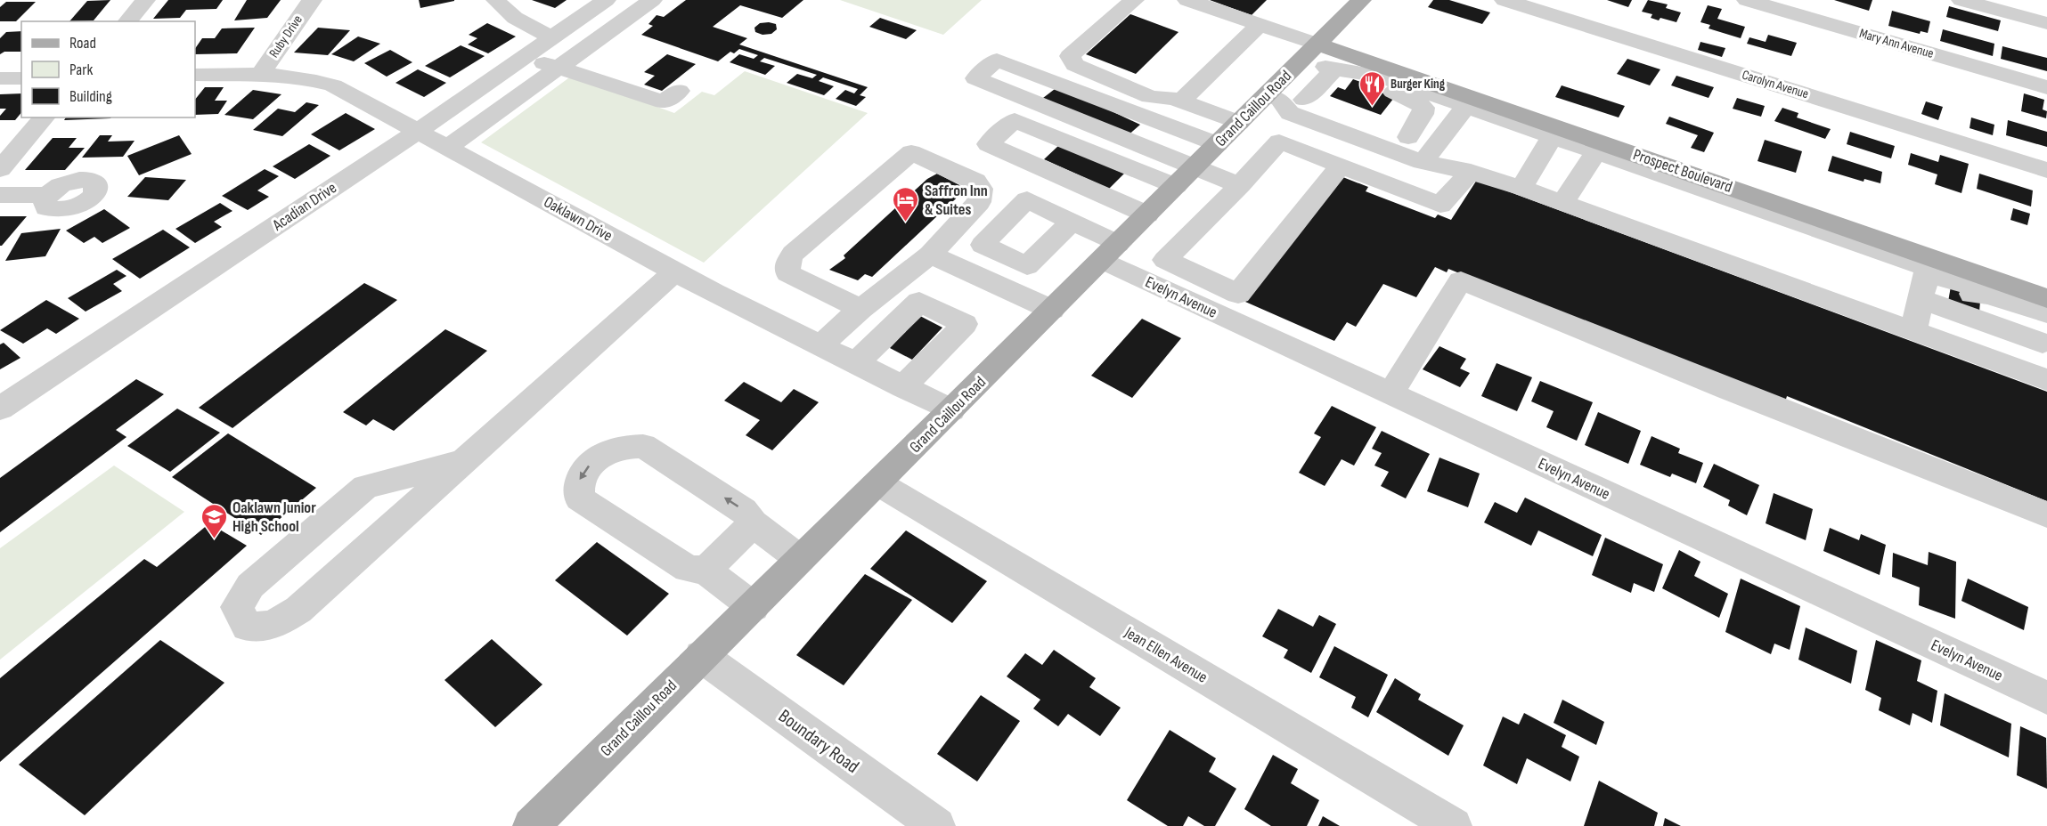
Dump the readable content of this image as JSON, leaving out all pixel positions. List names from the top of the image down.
{
  "streets": {
    "main road": ["Grand Caillou Road", "Prospect Boulevard"],
    "street": [
      "Ruby Drive",
      "Mary Ann Avenue",
      "Carolyn Avenue",
      "Acadian Drive",
      "Oaklawn Drive",
      "Evelyn Avenue",
      "Jean Ellen Avenue",
      "Boundary Road"
    ]
  },
  "crossings": [
    ["Ruby Drive", "Oaklawn Drive"],
    ["Grand Caillou Road", "Prospect Boulevard"],
    ["Grand Caillou Road", "Oaklawn Drive"],
    ["Grand Caillou Road", "Evelyn Avenue"],
    ["Grand Caillou Road", "Jean Ellen Avenue"],
    ["Grand Caillou Road", "Boundary Road"],
    ["Acadian Drive", "Oaklawn Drive"]
  ],
  "places": {
    "restaurant": ["Burger King"],
    "hotel": ["Saffron Inn & Suites"],
    "school or university": ["Oaklawn Junior High School"]
  },
  "legend": ["Road", "Park", "Building"]
}
